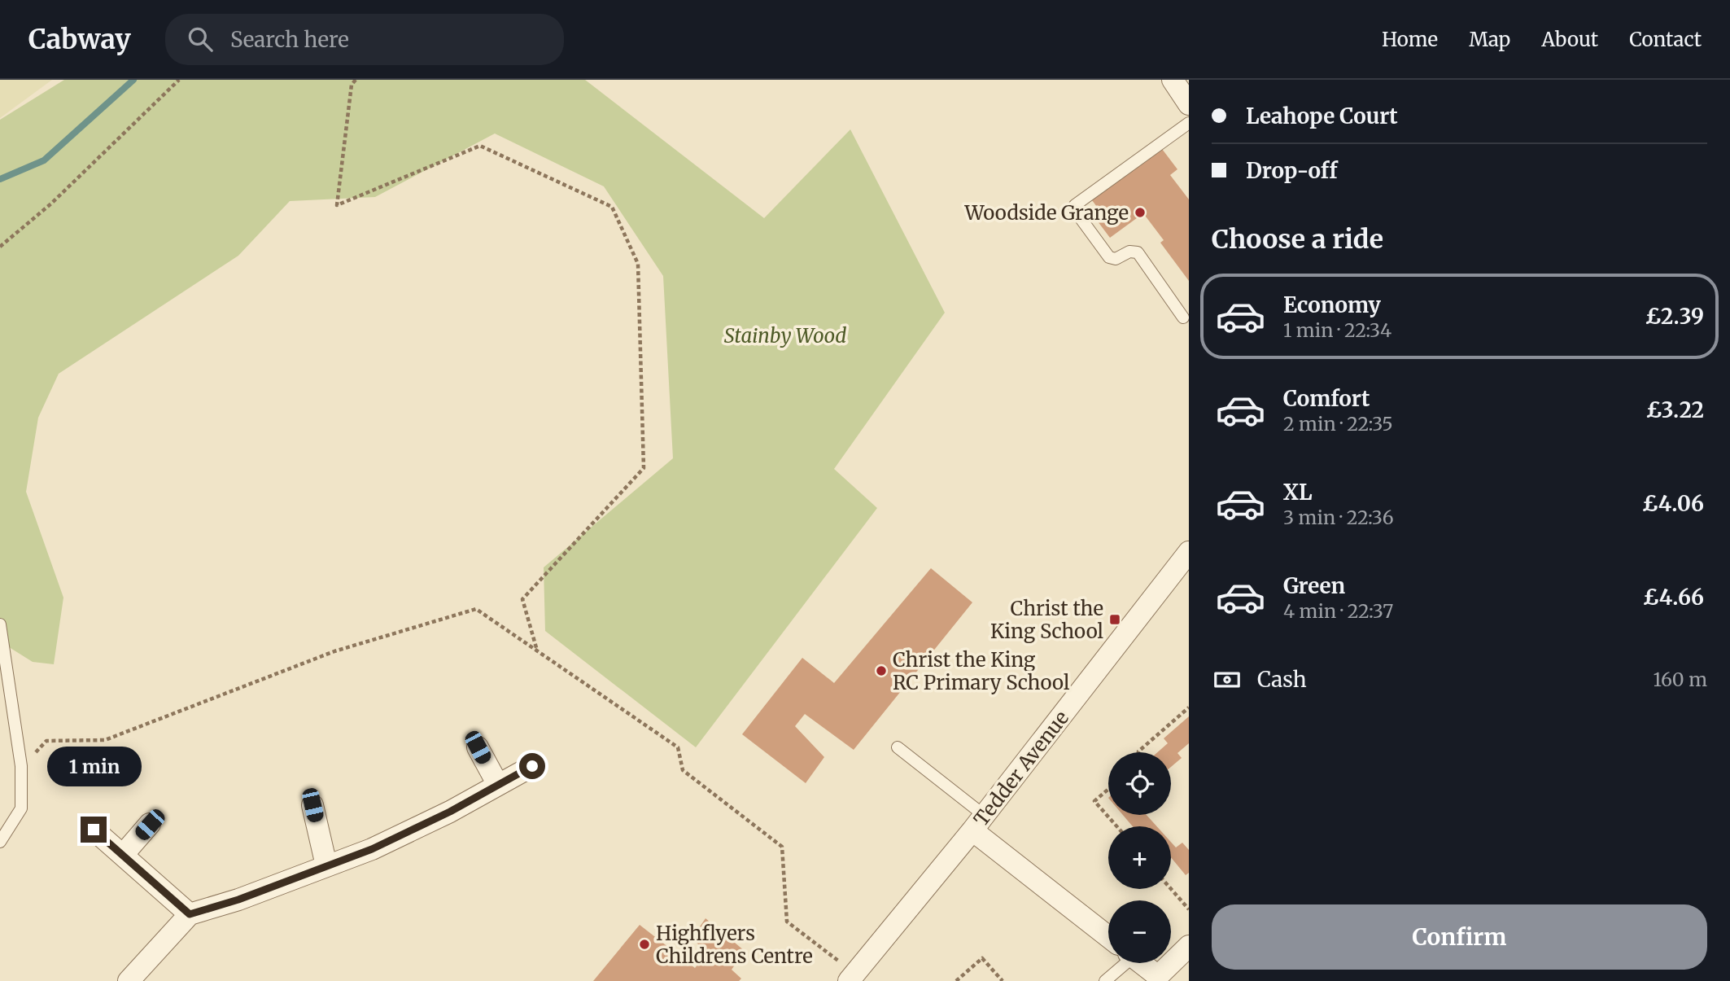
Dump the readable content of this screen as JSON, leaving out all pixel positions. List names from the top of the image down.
{
  "streets": {
    "street": ["Tedder Avenue"]
  },
  "parks": ["Stainby Wood"],
  "places": {
    "other": ["Woodside Grange", "Christ the King RC Primary School", "Highflyers Childrens Centre"],
    "transit": ["Christ the King School"]
  },
  "page": {
    "header": "Cabway",
    "search": "Search here",
    "nav": [
      "Home",
      "Map",
      "About",
      "Contact"
    ],
    "banner": ["Leahope Court", "Drop-off"],
    "heading": "Choose a ride",
    "list": [
      {
        "name": "Economy",
        "note": "1 min · 22:34",
        "value": "£2.39"
      },
      {
        "name": "Comfort",
        "note": "2 min · 22:35",
        "value": "£3.22"
      },
      {
        "name": "XL",
        "note": "3 min · 22:36",
        "value": "£4.06"
      },
      {
        "name": "Green",
        "note": "4 min · 22:37",
        "value": "£4.66"
      }
    ],
    "pay": ["Cash", "160 m"],
    "bubble": "1 min",
    "map_buttons": ["+", "−"],
    "buttons": "Confirm"
  }
}
